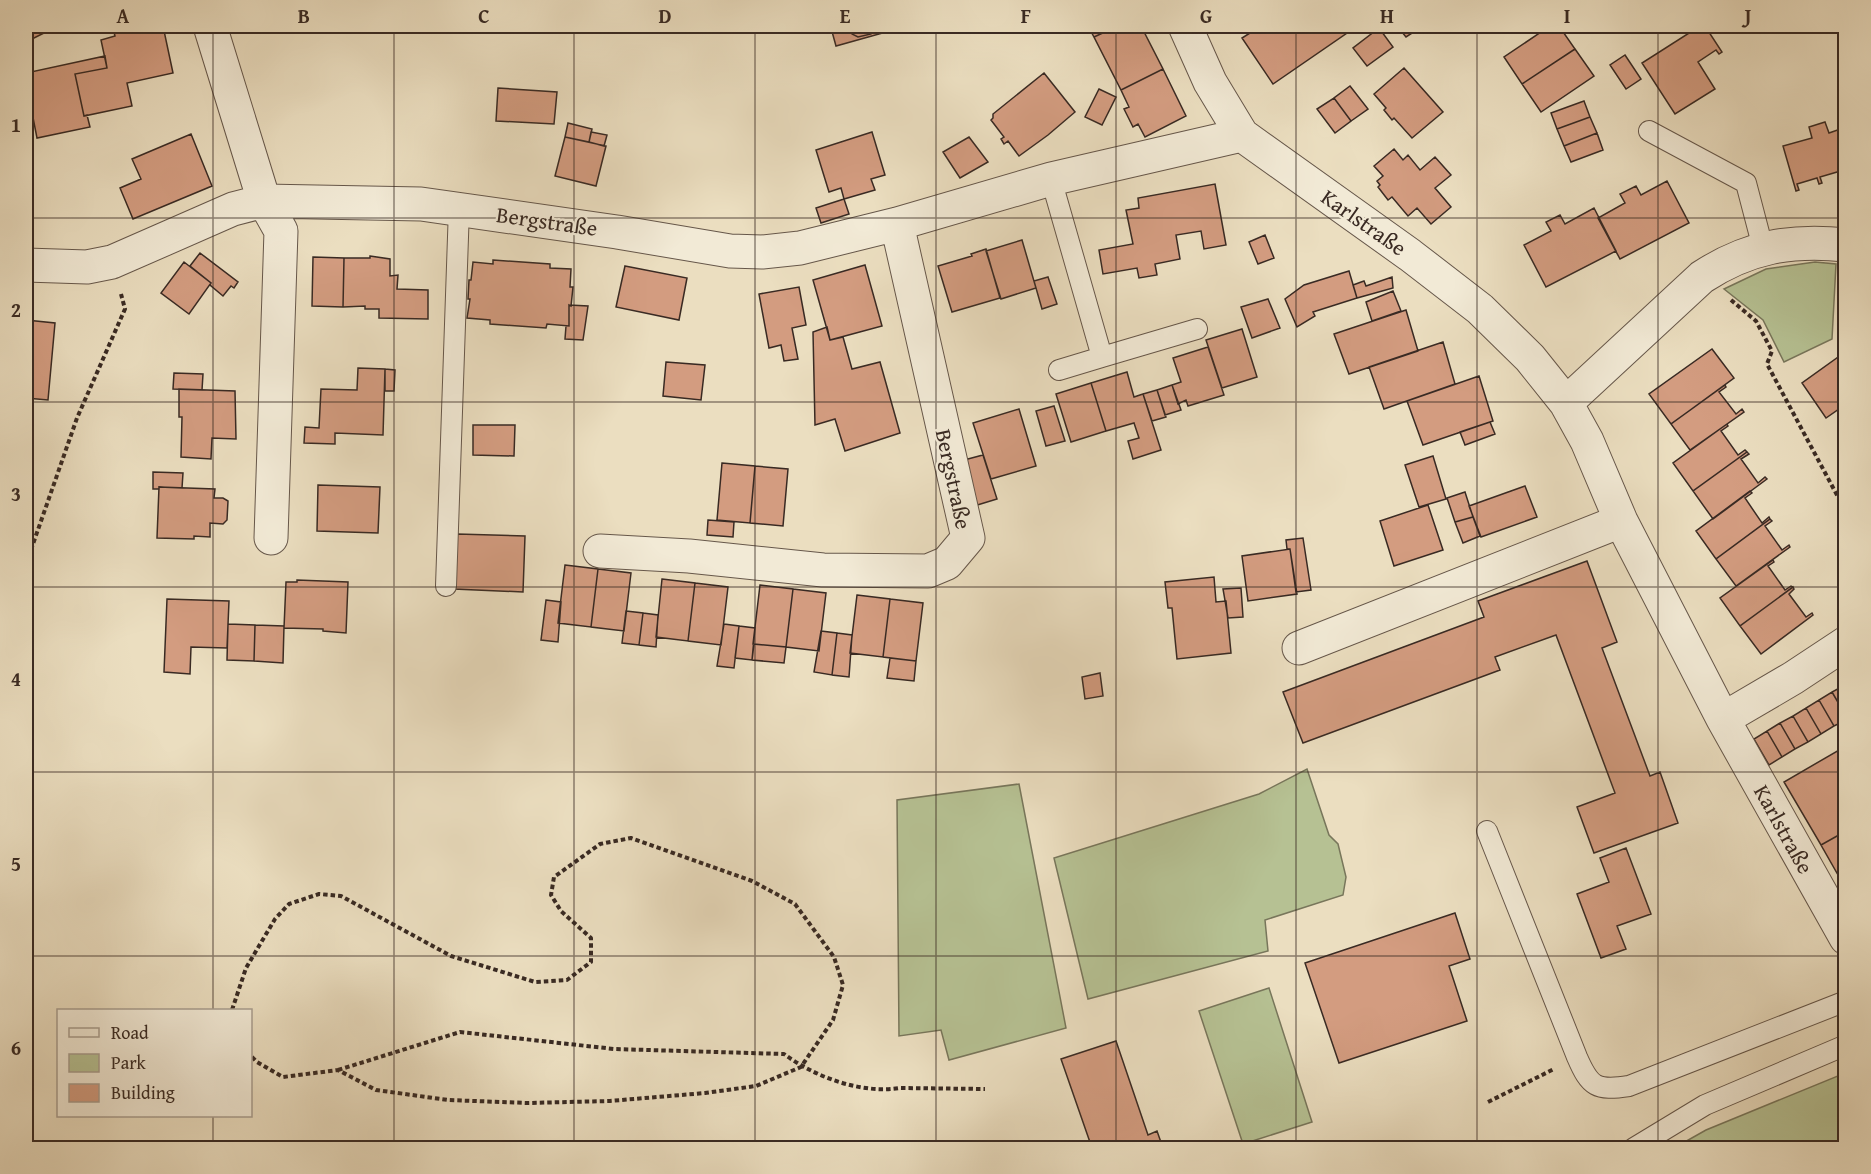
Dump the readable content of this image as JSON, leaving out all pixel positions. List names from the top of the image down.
{
  "streets": {
    "street": ["Bergstraße", "Karlstraße"]
  },
  "crossings": [
    ["Bergstraße", "Karlstraße"]
  ],
  "legend": ["Road", "Park", "Building"],
  "grid": {
    "columns": [
      "A",
      "B",
      "C",
      "D",
      "E",
      "F",
      "G",
      "H",
      "I",
      "J"
    ],
    "rows": [
      "1",
      "2",
      "3",
      "4",
      "5",
      "6"
    ]
  }
}
